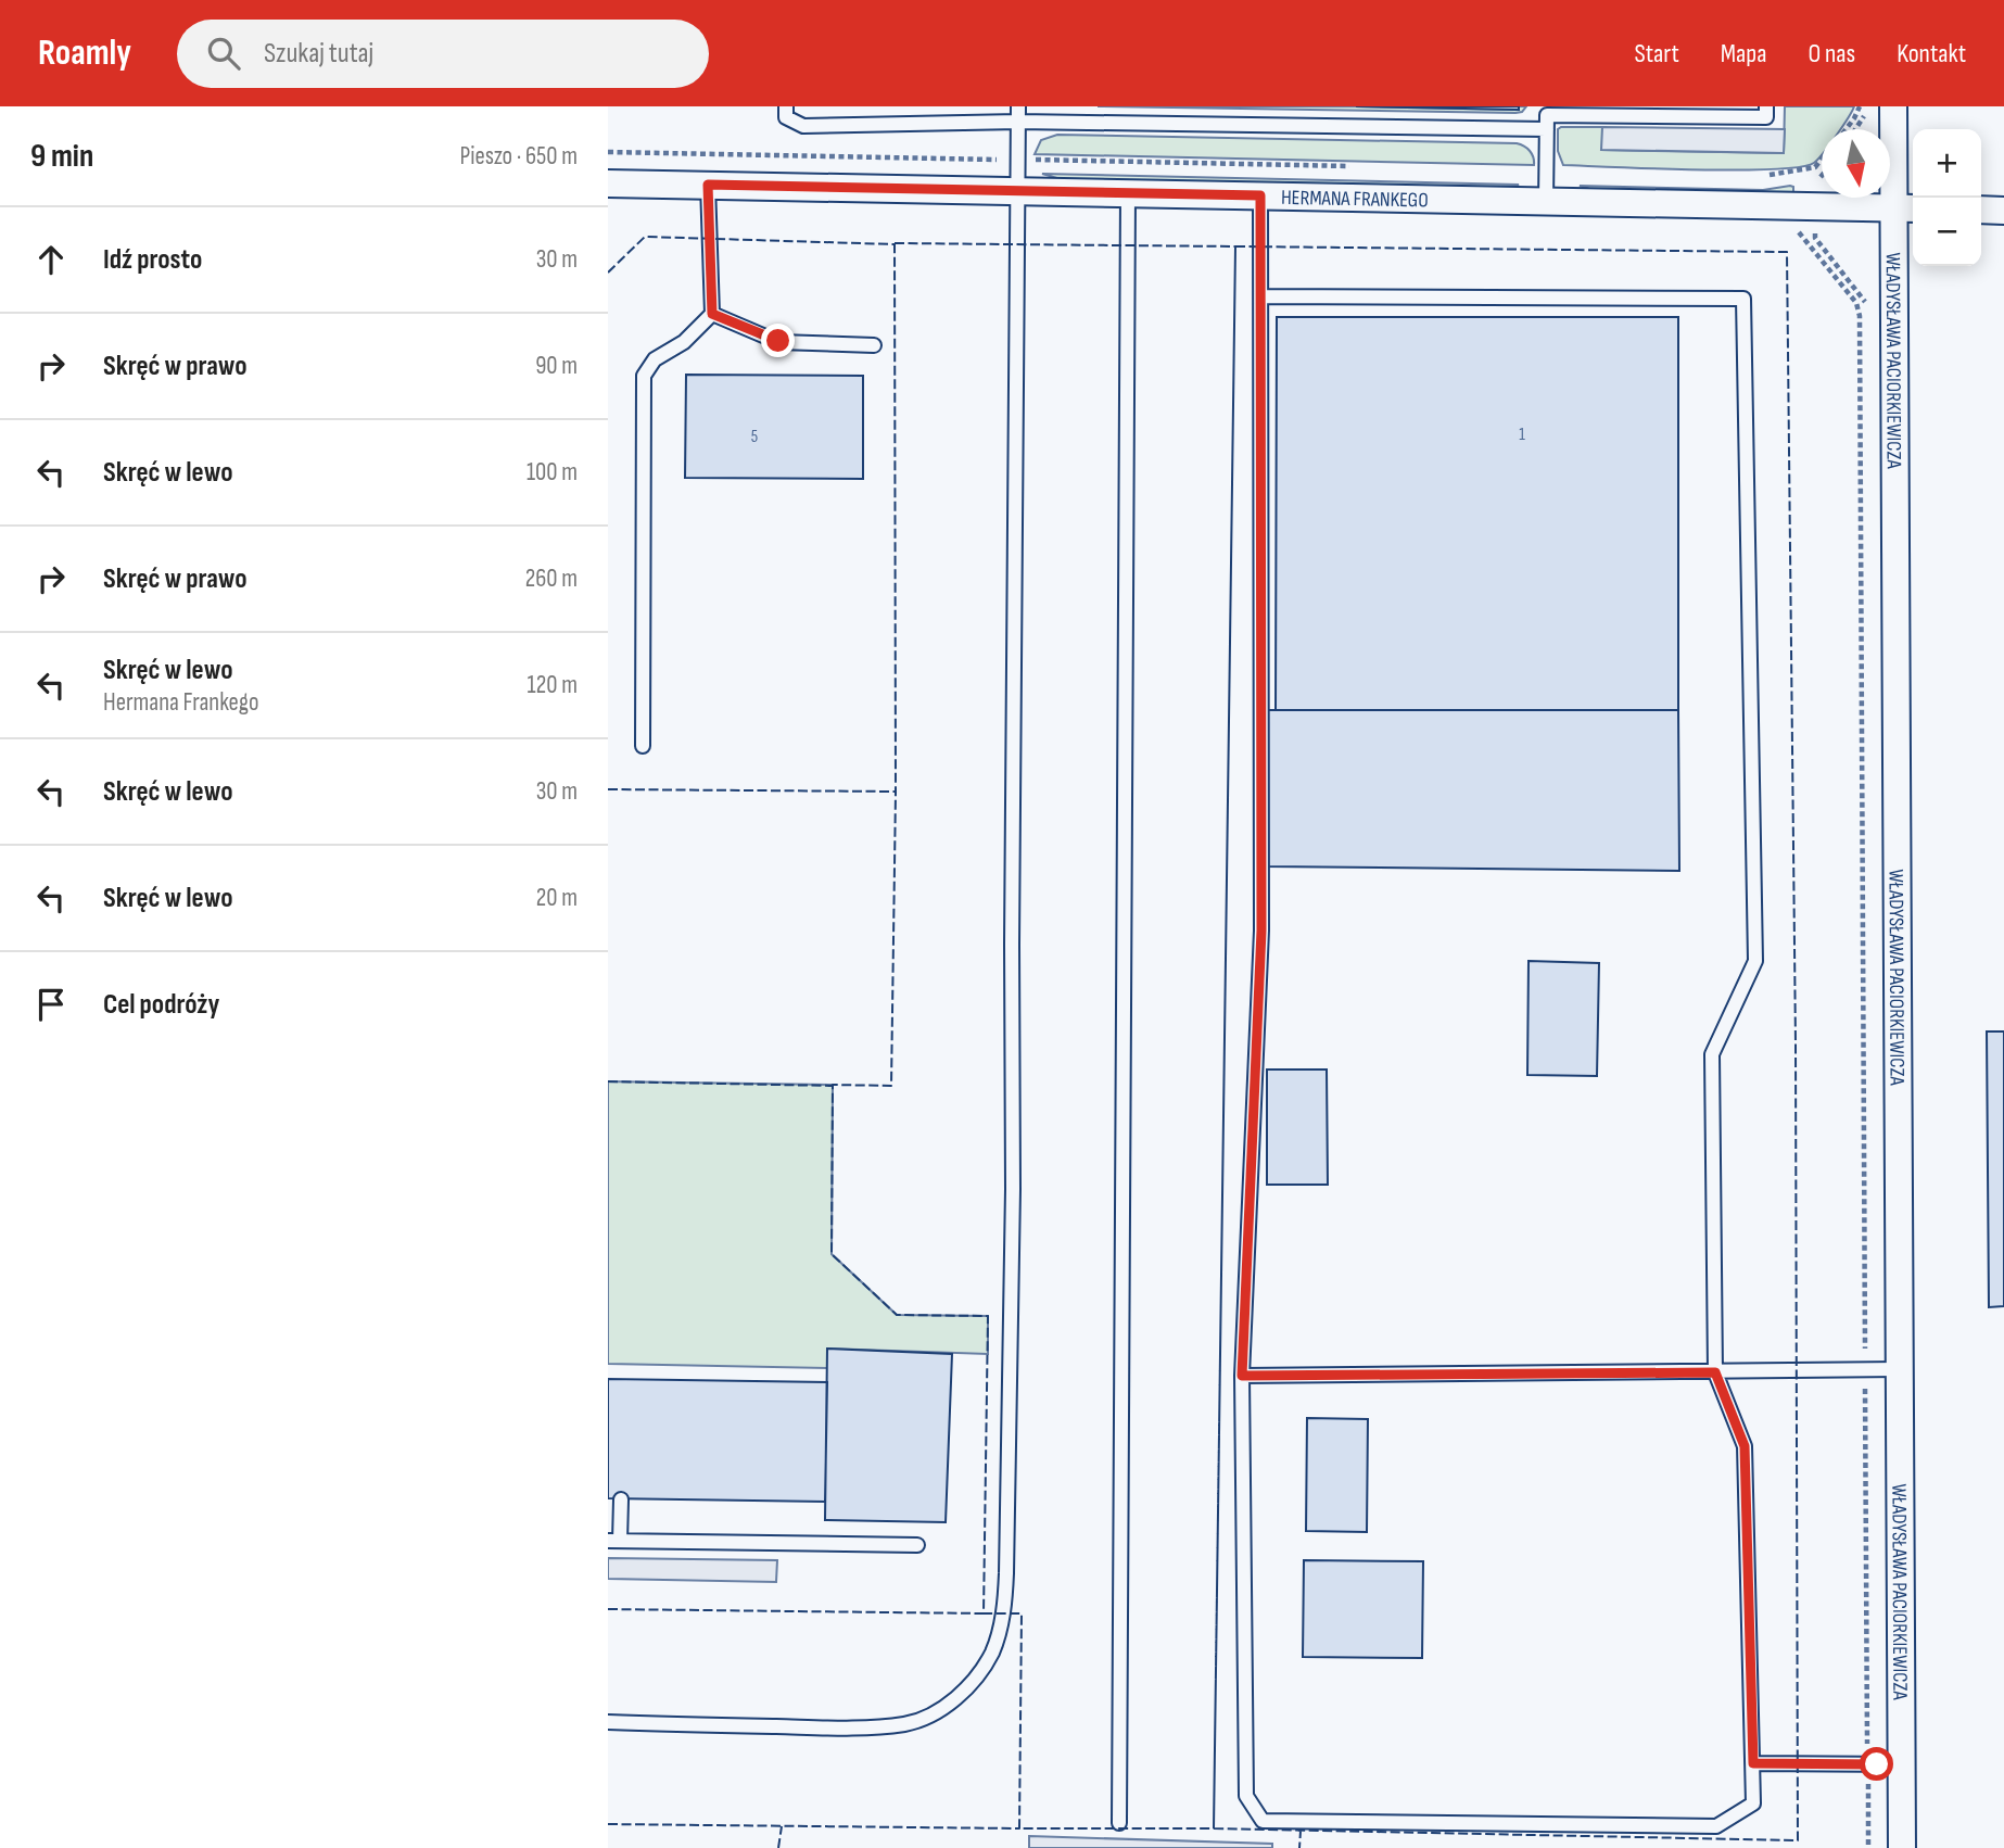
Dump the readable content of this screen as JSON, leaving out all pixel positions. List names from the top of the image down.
{
  "streets": {
    "street": ["HERMANA FRANKEGO", "WŁADYSŁAWA PACIORKIEWICZA"]
  },
  "crossings": [
    ["HERMANA FRANKEGO", "WŁADYSŁAWA PACIORKIEWICZA"]
  ],
  "house_numbers": ["1", "5"],
  "north": "bottom",
  "page": {
    "header": "Roamly",
    "search": "Szukaj tutaj",
    "nav": [
      "Start",
      "Mapa",
      "O nas",
      "Kontakt"
    ],
    "heading": ["9 min", "Pieszo · 650 m"],
    "map_buttons": ["+", "−"],
    "list": [
      ["Idź prosto", "30 m"],
      ["Skręć w prawo", "90 m"],
      ["Skręć w lewo", "100 m"],
      ["Skręć w prawo", "260 m"],
      ["Skręć w lewo", "Hermana Frankego", "120 m"],
      ["Skręć w lewo", "30 m"],
      ["Skręć w lewo", "20 m"],
      "Cel podróży"
    ]
  }
}
